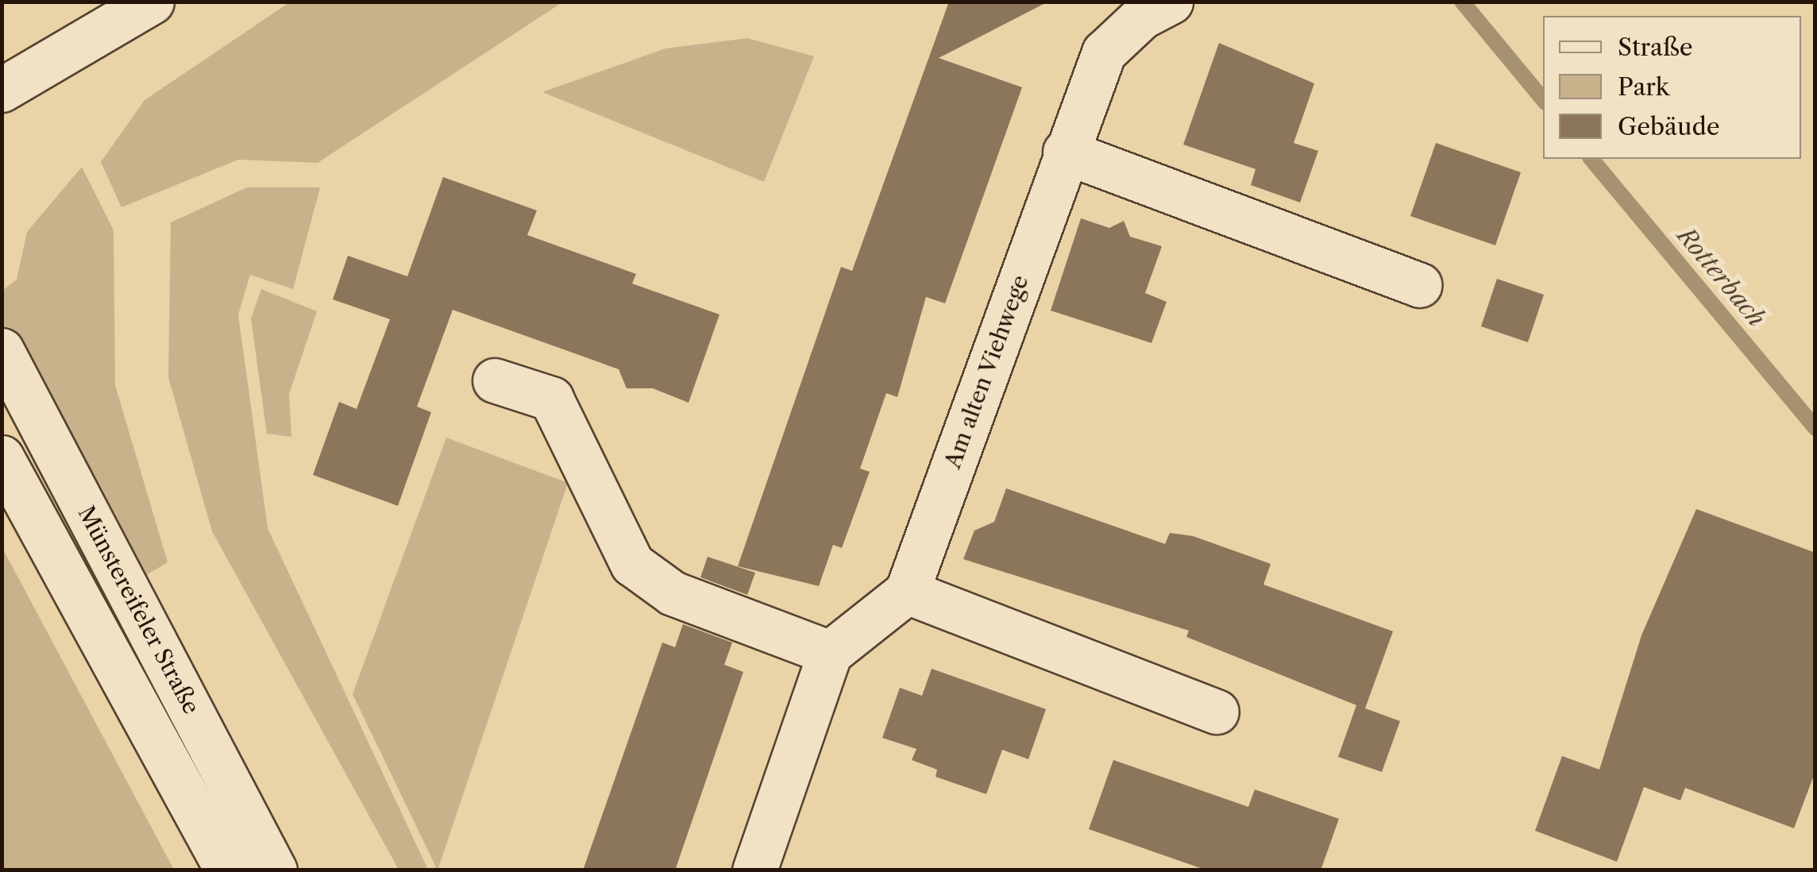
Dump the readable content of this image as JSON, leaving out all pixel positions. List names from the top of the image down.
{
  "streets": {
    "street": ["Am alten Viehwege", "Münstereifeler Straße"]
  },
  "water": ["Rotterbach"],
  "legend": ["Straße", "Park", "Gebäude"]
}
